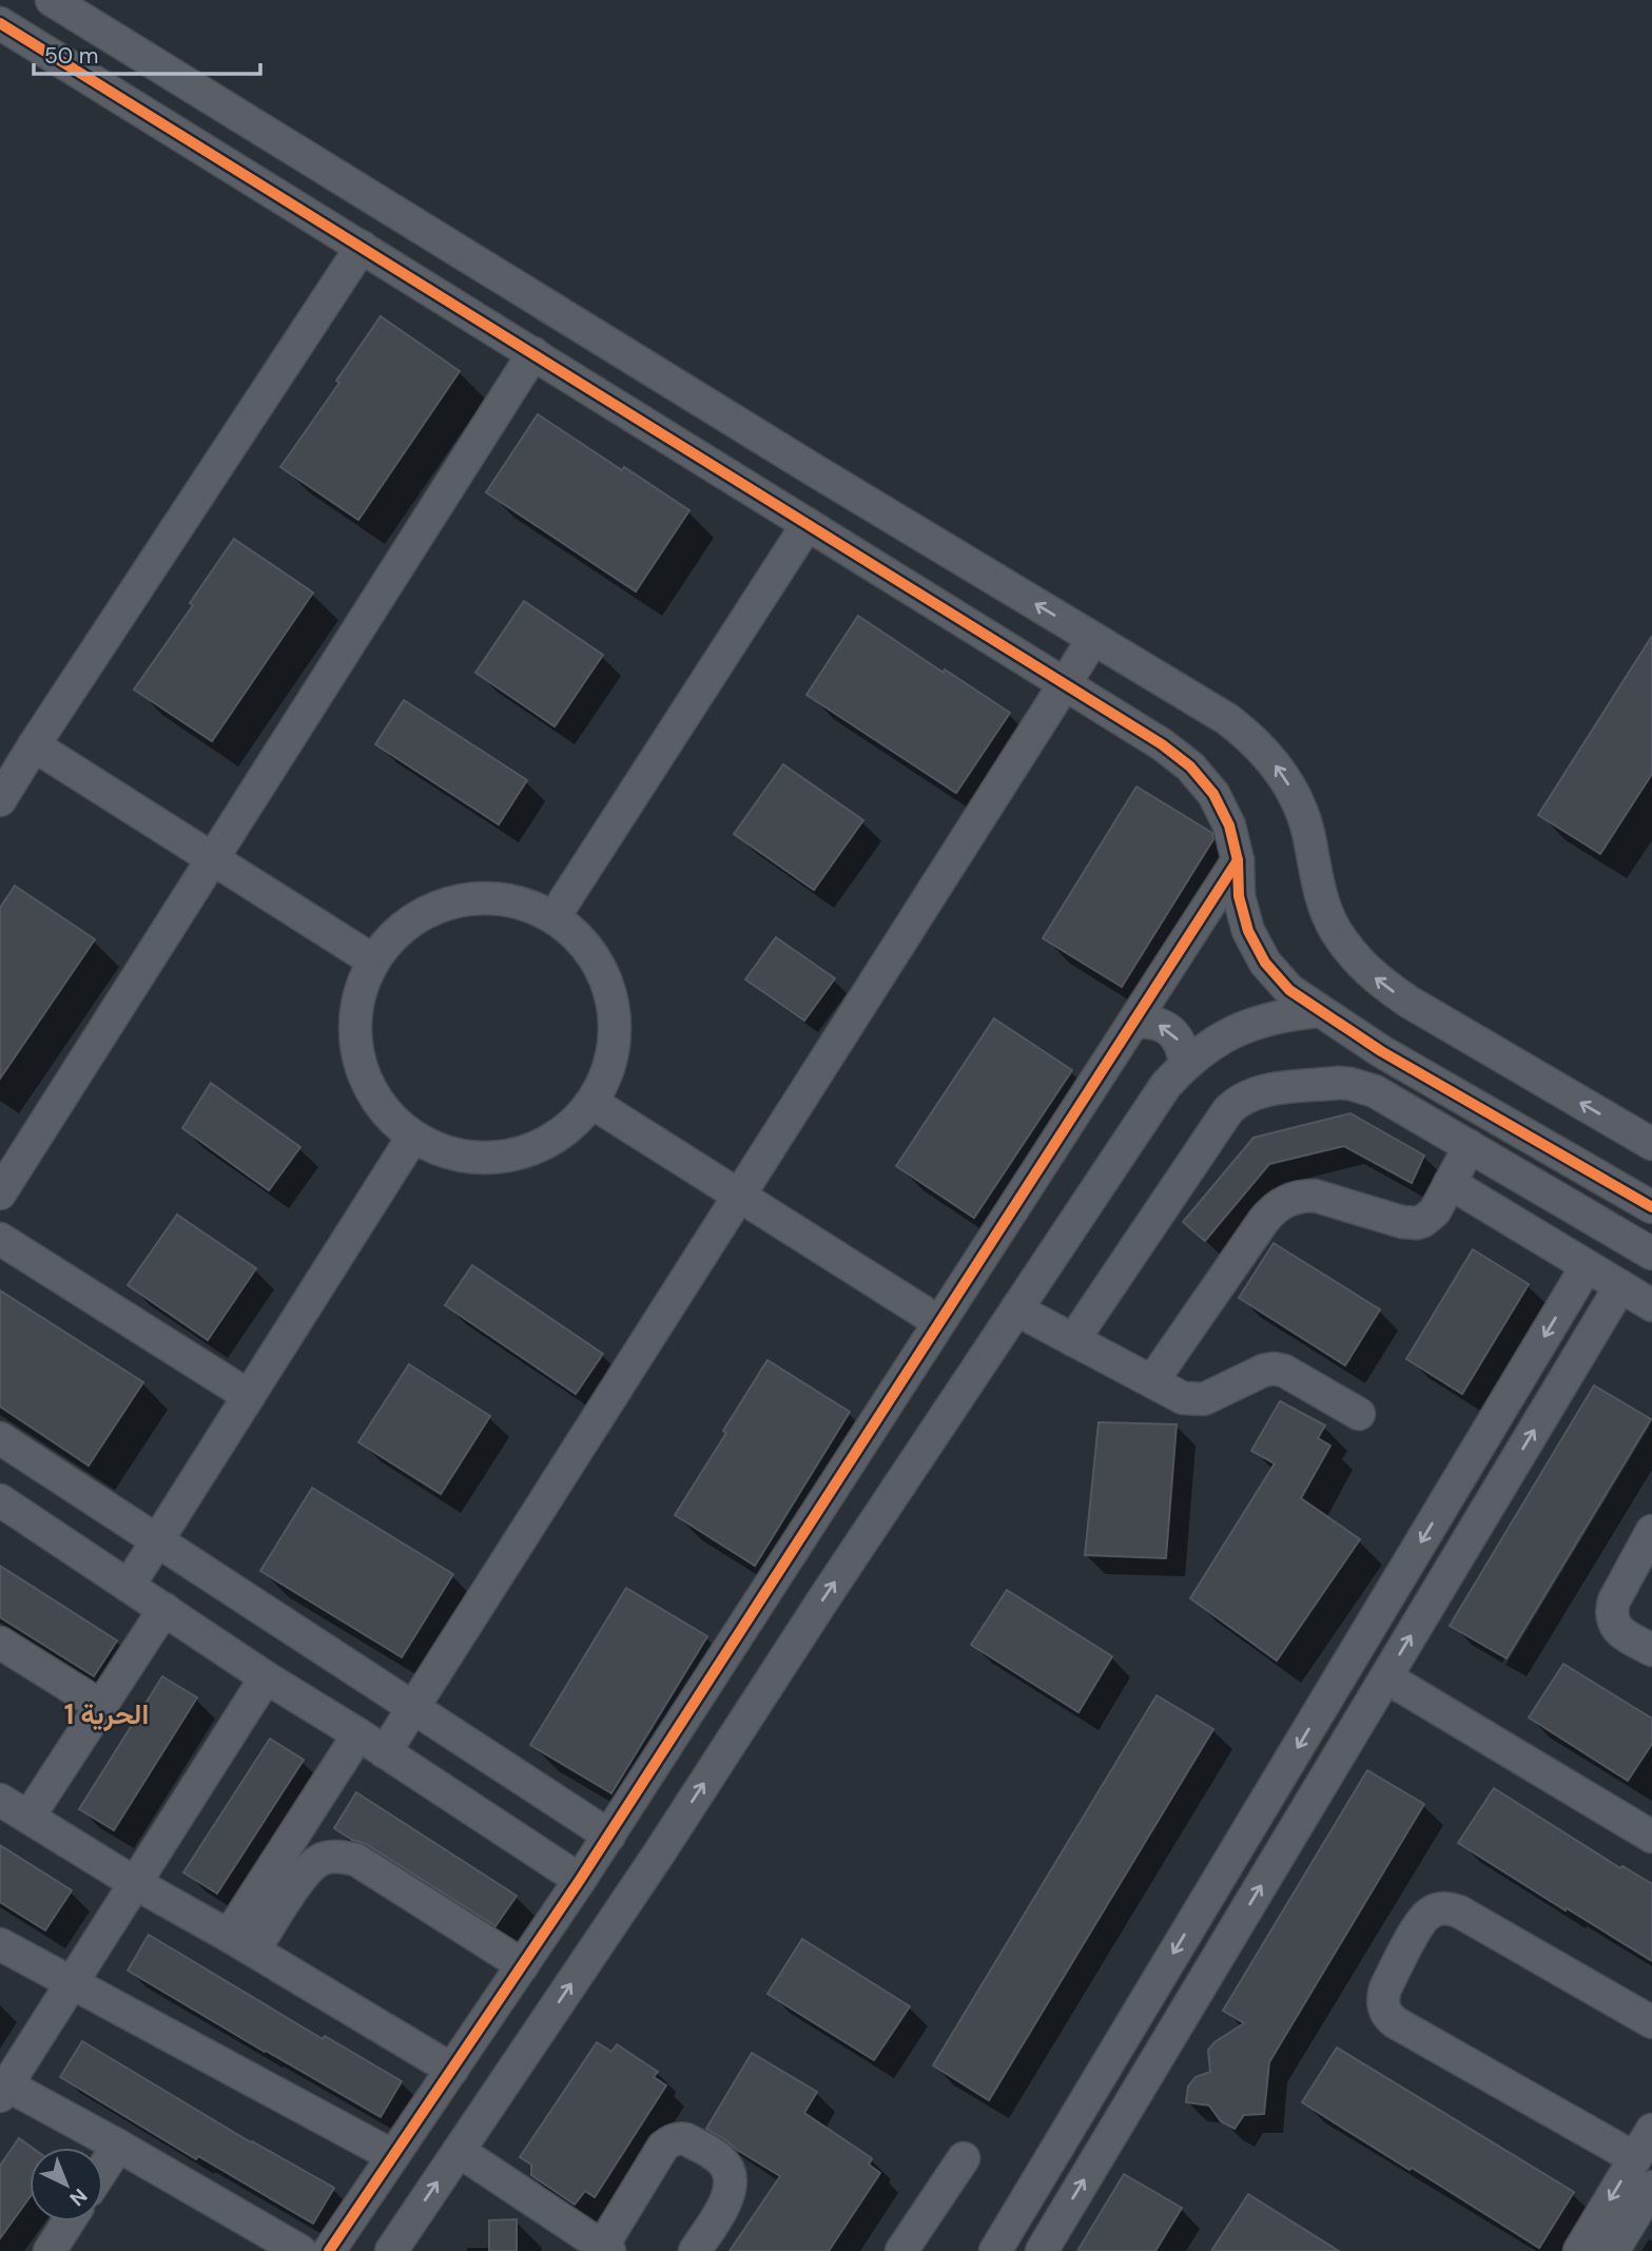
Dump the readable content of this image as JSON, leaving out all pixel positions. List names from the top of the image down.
{
  "districts": ["الحرية 1"],
  "scale_bar": "50 m",
  "north": "bottom right"
}
